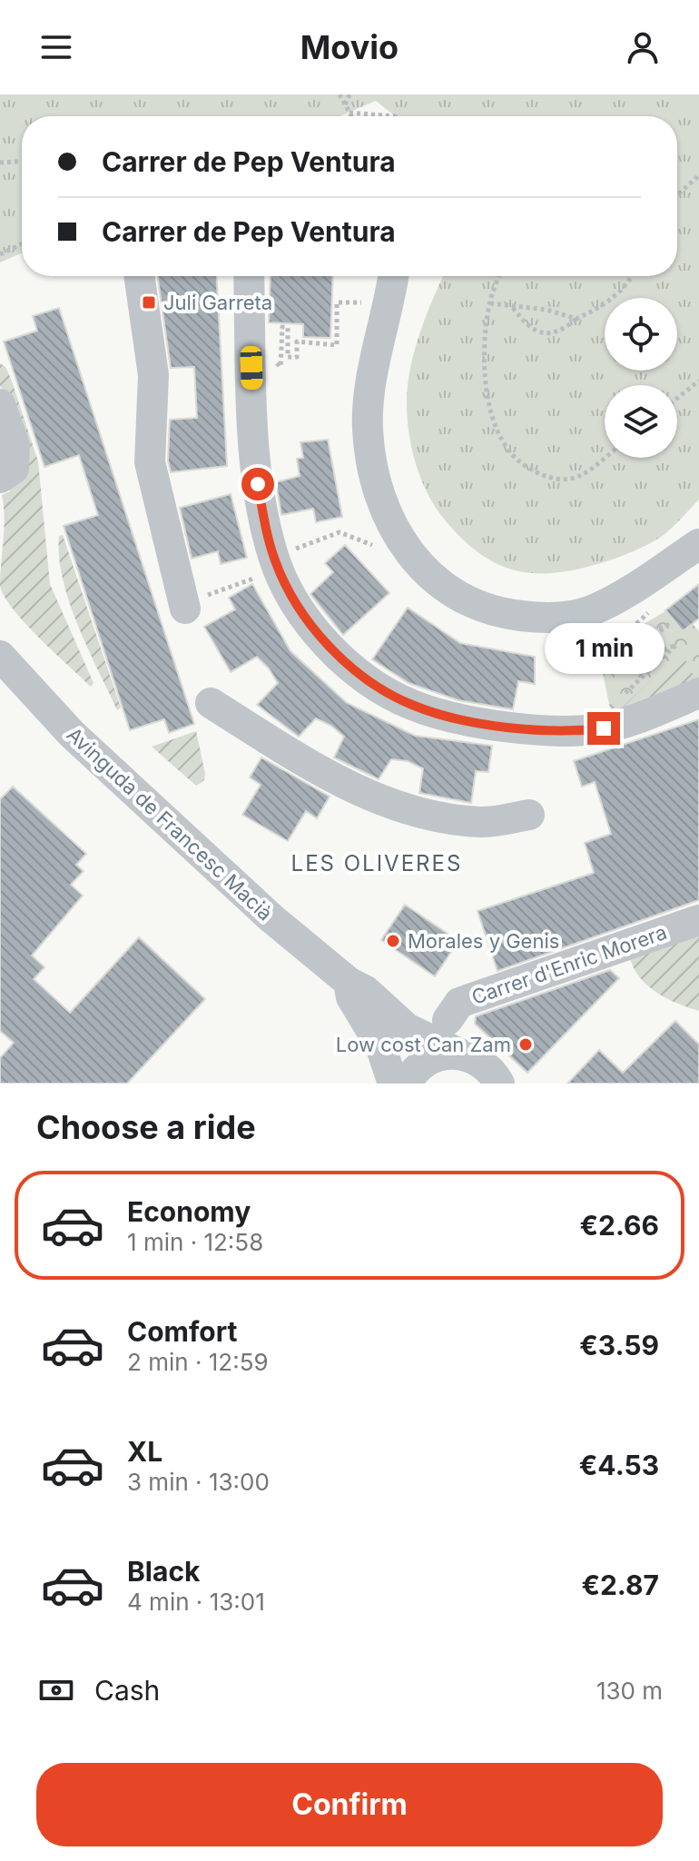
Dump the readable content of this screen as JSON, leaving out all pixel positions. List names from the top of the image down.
{
  "streets": {
    "street": ["Avinguda de Francesc Macià", "Carrer d'Enric Morera"]
  },
  "districts": ["LES OLIVERES"],
  "places": {
    "transit": ["Juli Garreta"],
    "other": ["Morales y Genis", "Low cost Can Zam"]
  },
  "page": {
    "header": "Movio",
    "banner": ["Carrer de Pep Ventura", "Carrer de Pep Ventura"],
    "bubble": "1 min",
    "heading": "Choose a ride",
    "list": [
      {
        "name": "Economy",
        "note": "1 min · 12:58",
        "value": "€2.66"
      },
      {
        "name": "Comfort",
        "note": "2 min · 12:59",
        "value": "€3.59"
      },
      {
        "name": "XL",
        "note": "3 min · 13:00",
        "value": "€4.53"
      },
      {
        "name": "Black",
        "note": "4 min · 13:01",
        "value": "€2.87"
      }
    ],
    "pay": ["Cash", "130 m"],
    "buttons": "Confirm"
  }
}
